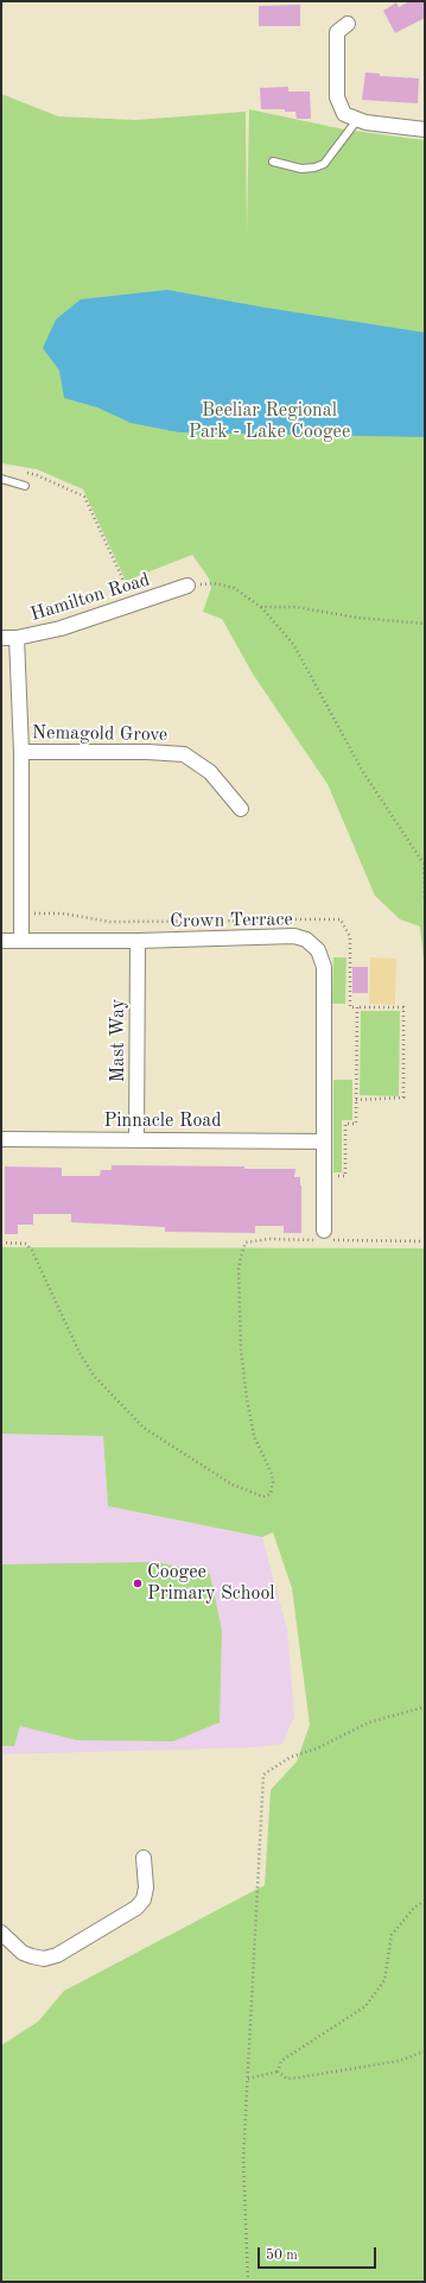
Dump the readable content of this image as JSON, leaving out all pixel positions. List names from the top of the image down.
{
  "streets": {
    "street": [
      "Hamilton Road",
      "Nemagold Grove",
      "Crown Terrace",
      "Mast Way",
      "Pinnacle Road"
    ]
  },
  "crossings": [
    ["Crown Terrace", "Mast Way"],
    ["Crown Terrace", "Pinnacle Road"],
    ["Mast Way", "Pinnacle Road"]
  ],
  "parks": ["Beeliar Regional Park - Lake Coogee"],
  "places": ["Coogee Primary School"],
  "scale_bar": "50 m"
}
